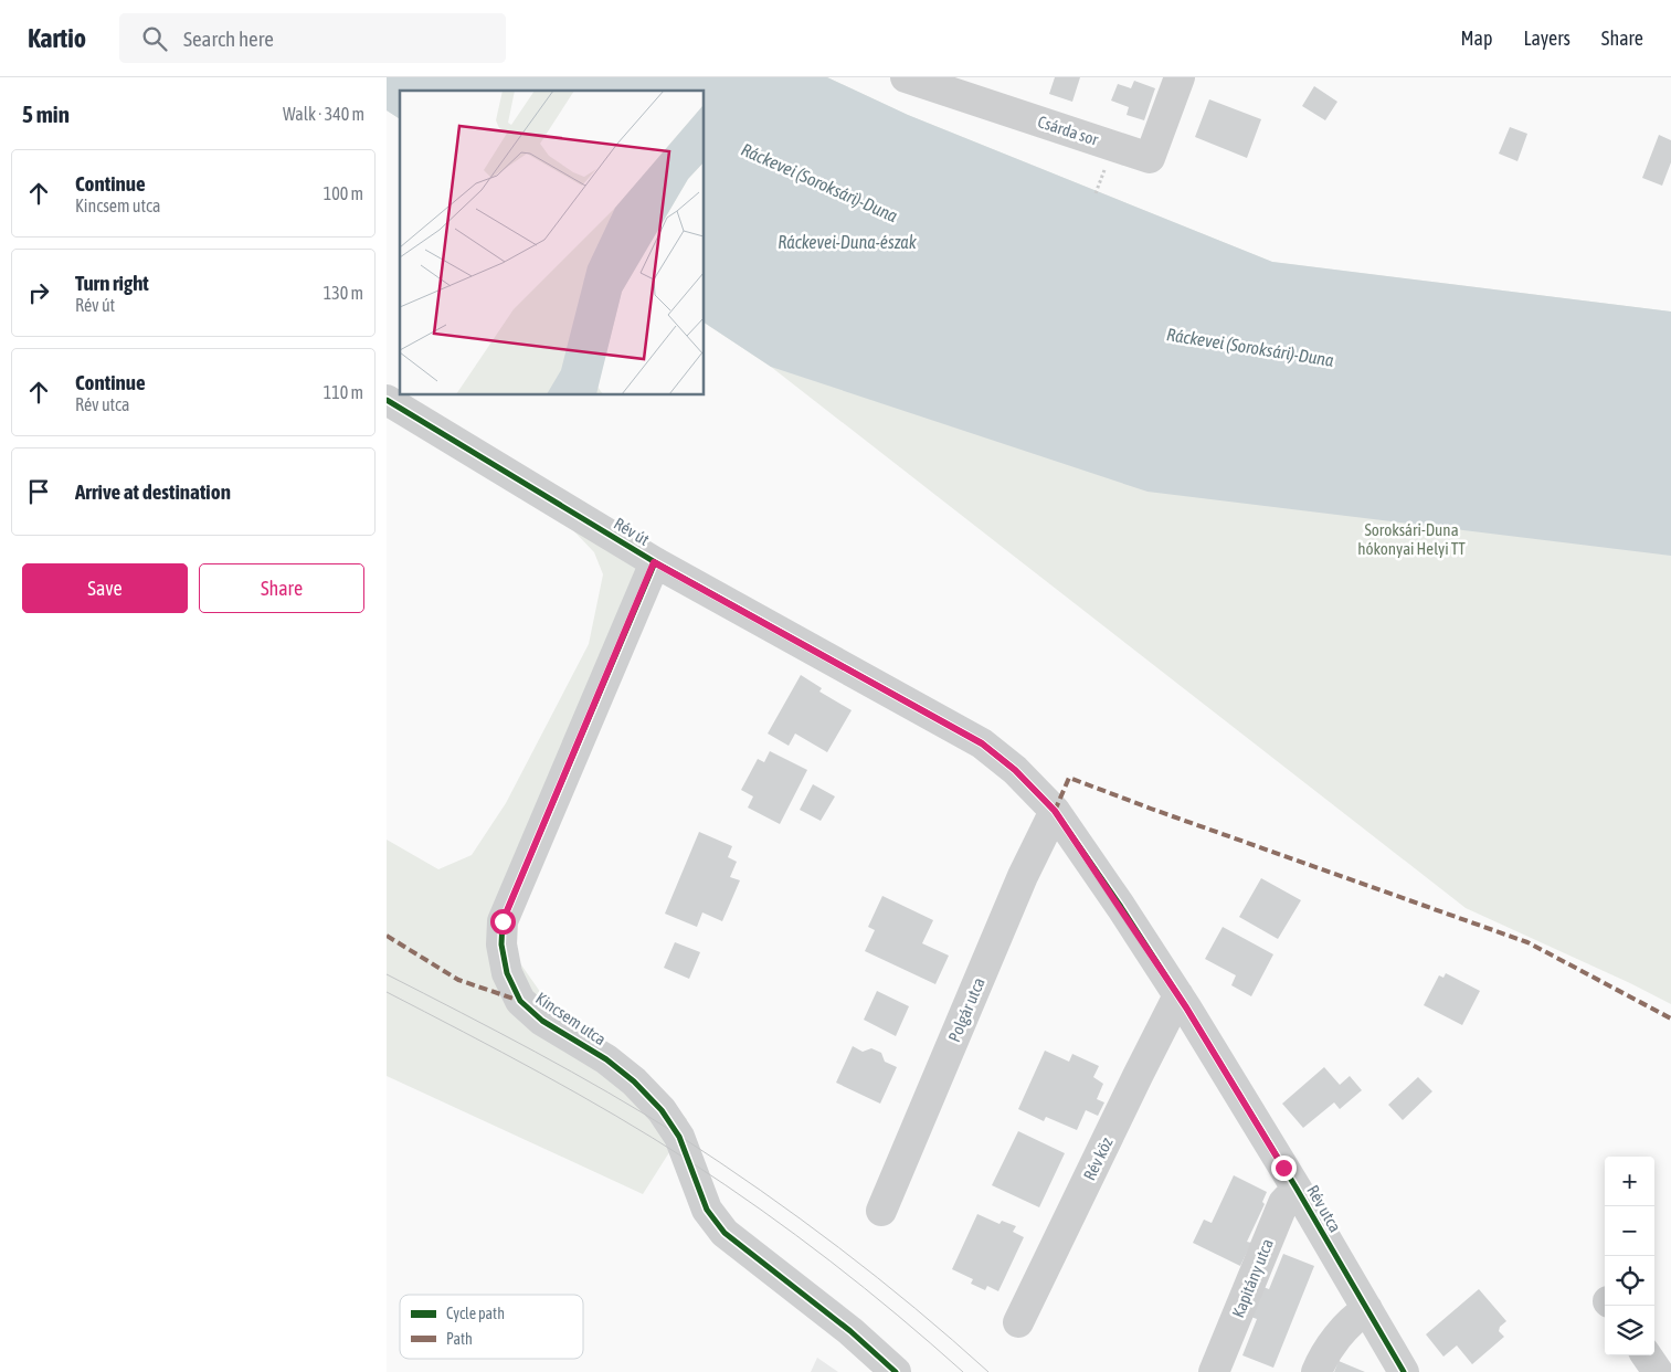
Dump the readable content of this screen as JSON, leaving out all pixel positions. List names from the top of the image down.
{
  "streets": {
    "street": [
      "Csárda sor",
      "Rév út",
      "Polgár utca",
      "Kincsem utca",
      "Rév köz",
      "Rév utca",
      "Kapitány utca"
    ]
  },
  "crossings": [
    ["Rév út", "Polgár utca"],
    ["Rév út", "Kincsem utca"],
    ["Rév út", "Rév utca"],
    ["Polgár utca", "Rév utca"],
    ["Rév köz", "Rév utca"],
    ["Rév utca", "Kapitány utca"]
  ],
  "water": ["Ráckevei (Soroksári)-Duna", "Ráckevei-Duna-észak"],
  "parks": ["Soroksári-Duna hókonyai Helyi TT"],
  "legend": ["Cycle path", "Path"],
  "page": {
    "header": "Kartio",
    "search": "Search here",
    "nav": ["Map", "Layers", "Share"],
    "heading": ["5 min", "Walk · 340 m"],
    "list": [
      ["Continue", "Kincsem utca", "100 m"],
      ["Turn right", "Rév út", "130 m"],
      ["Continue", "Rév utca", "110 m"],
      "Arrive at destination"
    ],
    "buttons": ["Save", "Share"],
    "map_buttons": ["+", "−"]
  }
}
